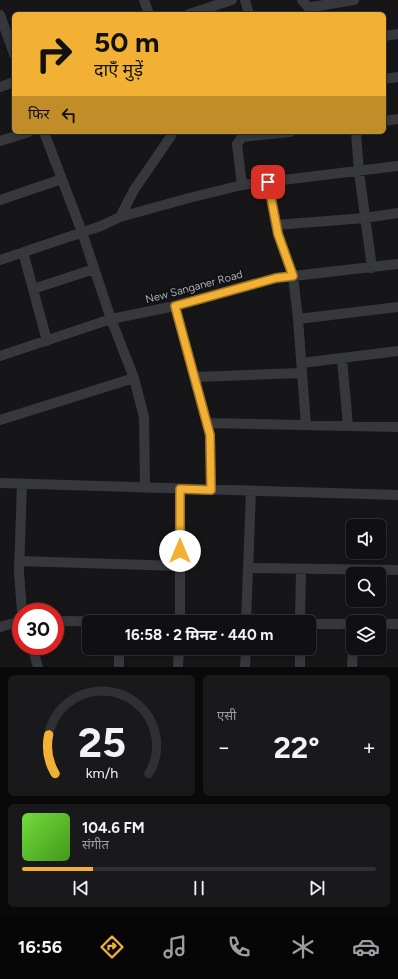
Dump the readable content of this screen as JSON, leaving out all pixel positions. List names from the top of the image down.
{
  "streets": {
    "street": ["New Sanganer Road"]
  },
  "page": {
    "turn": ["50 m", "दाएँ मुड़ें"],
    "then": "फिर",
    "limit": "30",
    "trip": "16:58 · 2 मिनट · 440 m",
    "tile": "एसी",
    "heat": ["−", "22°", "+"],
    "song": ["104.6 FM", "संगीत"],
    "tabs": "16:56",
    "gauge": ["25", "km/h"]
  }
}
